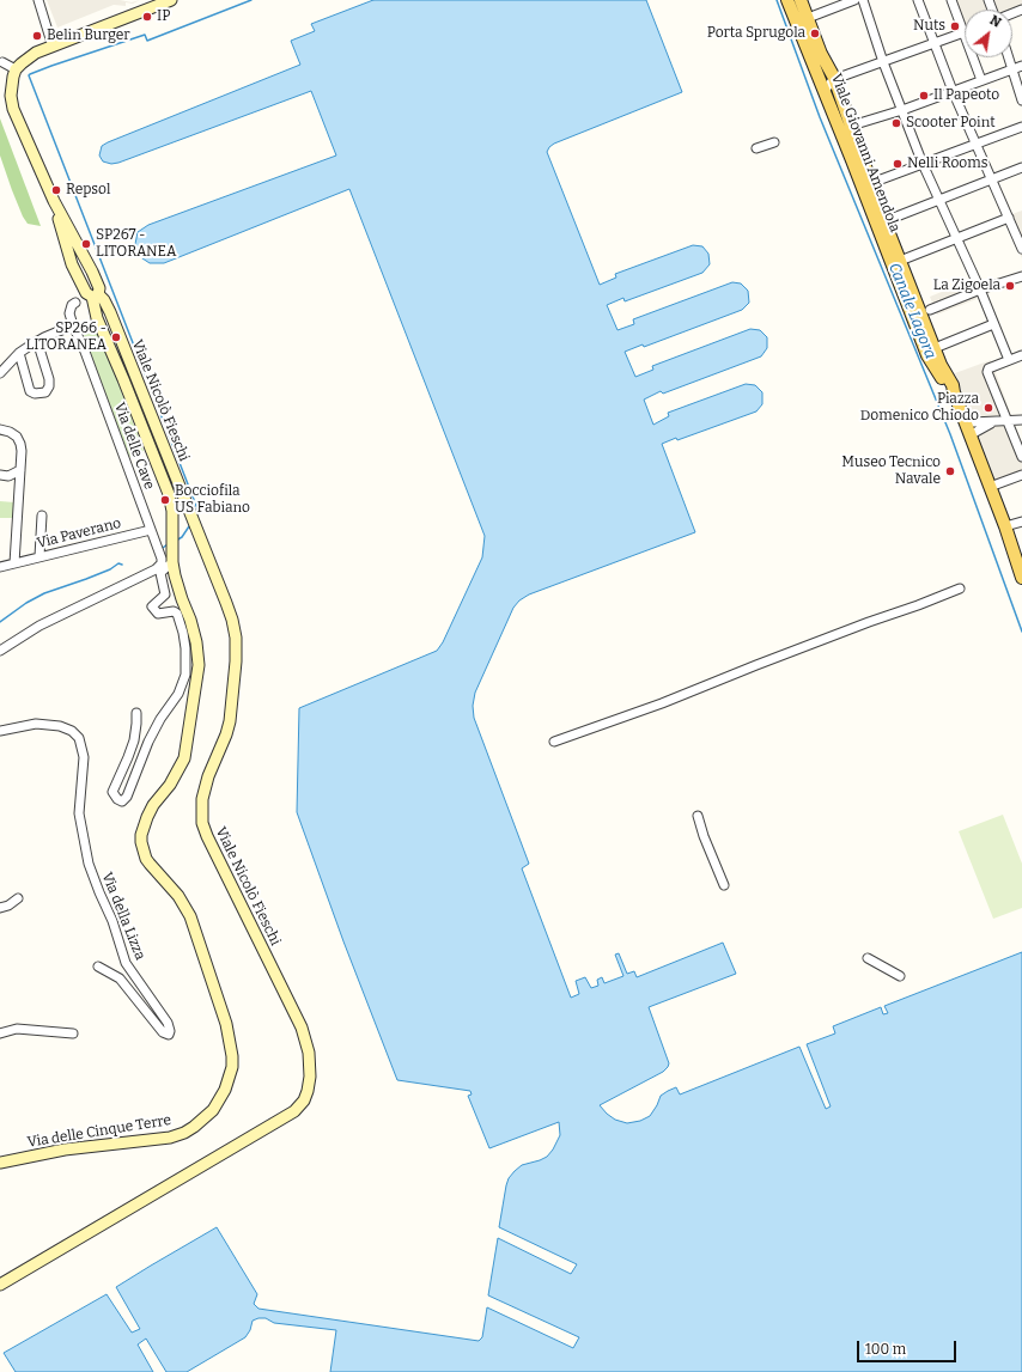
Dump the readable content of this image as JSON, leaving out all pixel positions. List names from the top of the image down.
{
  "streets": {
    "main road": ["Viale Giovanni Amendola", "Viale Nicolò Fieschi", "Via delle Cinque Terre"],
    "street": ["Via delle Cave", "Via Paverano", "Via della Lizza"]
  },
  "crossings": [
    ["Viale Nicolò Fieschi", "Via delle Cave"],
    ["Viale Nicolò Fieschi", "Via delle Cinque Terre"],
    ["Via delle Cave", "Via Paverano"],
    ["Via delle Cave", "Via delle Cinque Terre"]
  ],
  "water": ["Canale Lagora"],
  "places": [
    "IP",
    "Nuts",
    "Porta Sprugola",
    "Belin Burger",
    "Il Papeoto",
    "Scooter Point",
    "Nelli Rooms",
    "Repsol",
    "SP267 - LITORANEA",
    "La Zigoela",
    "SP266 - LITORANEA",
    "Piazza Domenico Chiodo",
    "Museo Tecnico Navale",
    "Bocciofila US Fabiano"
  ],
  "scale_bar": "100 m",
  "north": "top right"
}
